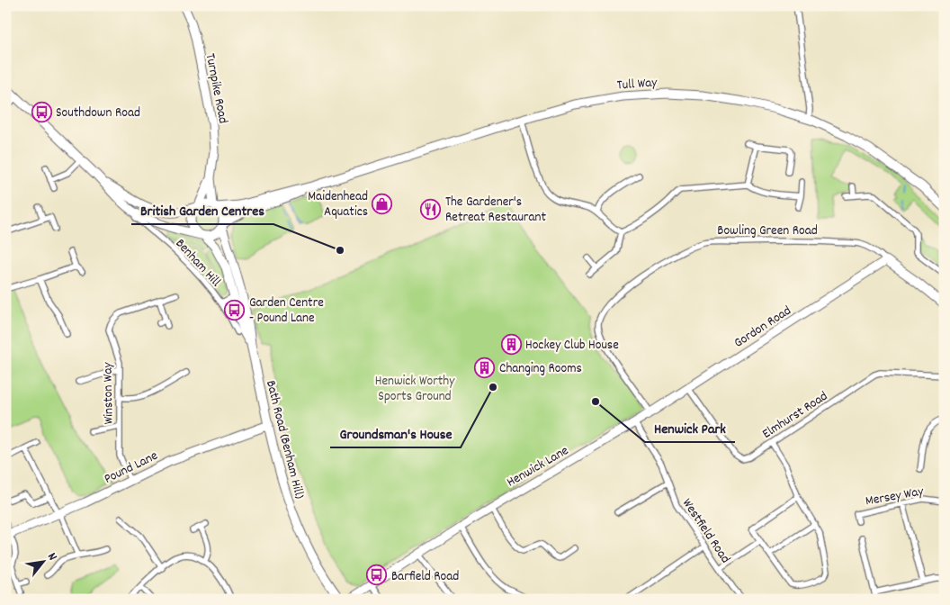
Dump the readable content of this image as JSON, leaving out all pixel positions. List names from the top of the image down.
{
  "streets": {
    "street": [
      "Tull Way",
      "Turnpike Road",
      "Bowling Green Road",
      "Benham Hill",
      "Gordon Road",
      "Winston Way",
      "Elmhurst Road",
      "Bath Road (Benham Hill)",
      "Henwick Lane",
      "Pound Lane",
      "Mersey Way",
      "Westfield Road"
    ]
  },
  "crossings": [
    ["Tull Way", "Turnpike Road"],
    ["Tull Way", "Bath Road (Benham Hill)"],
    ["Turnpike Road", "Bath Road (Benham Hill)"],
    ["Bowling Green Road", "Gordon Road"],
    ["Bowling Green Road", "Henwick Lane"],
    ["Benham Hill", "Bath Road (Benham Hill)"],
    ["Gordon Road", "Elmhurst Road"],
    ["Gordon Road", "Henwick Lane"],
    ["Winston Way", "Pound Lane"],
    ["Bath Road (Benham Hill)", "Pound Lane"],
    ["Henwick Lane", "Westfield Road"]
  ],
  "parks": ["Henwick Worthy Sports Ground"],
  "places": {
    "bus stop": ["Southdown Road", "Garden Centre - Pound Lane", "Barfield Road"],
    "shop": ["Maidenhead Aquatics"],
    "restaurant": ["The Gardener's Retreat Restaurant"],
    "other": ["British Garden Centres", "Groundsman's House", "Henwick Park"],
    "building": ["Hockey Club House", "Changing Rooms"]
  },
  "north": "top right"
}
